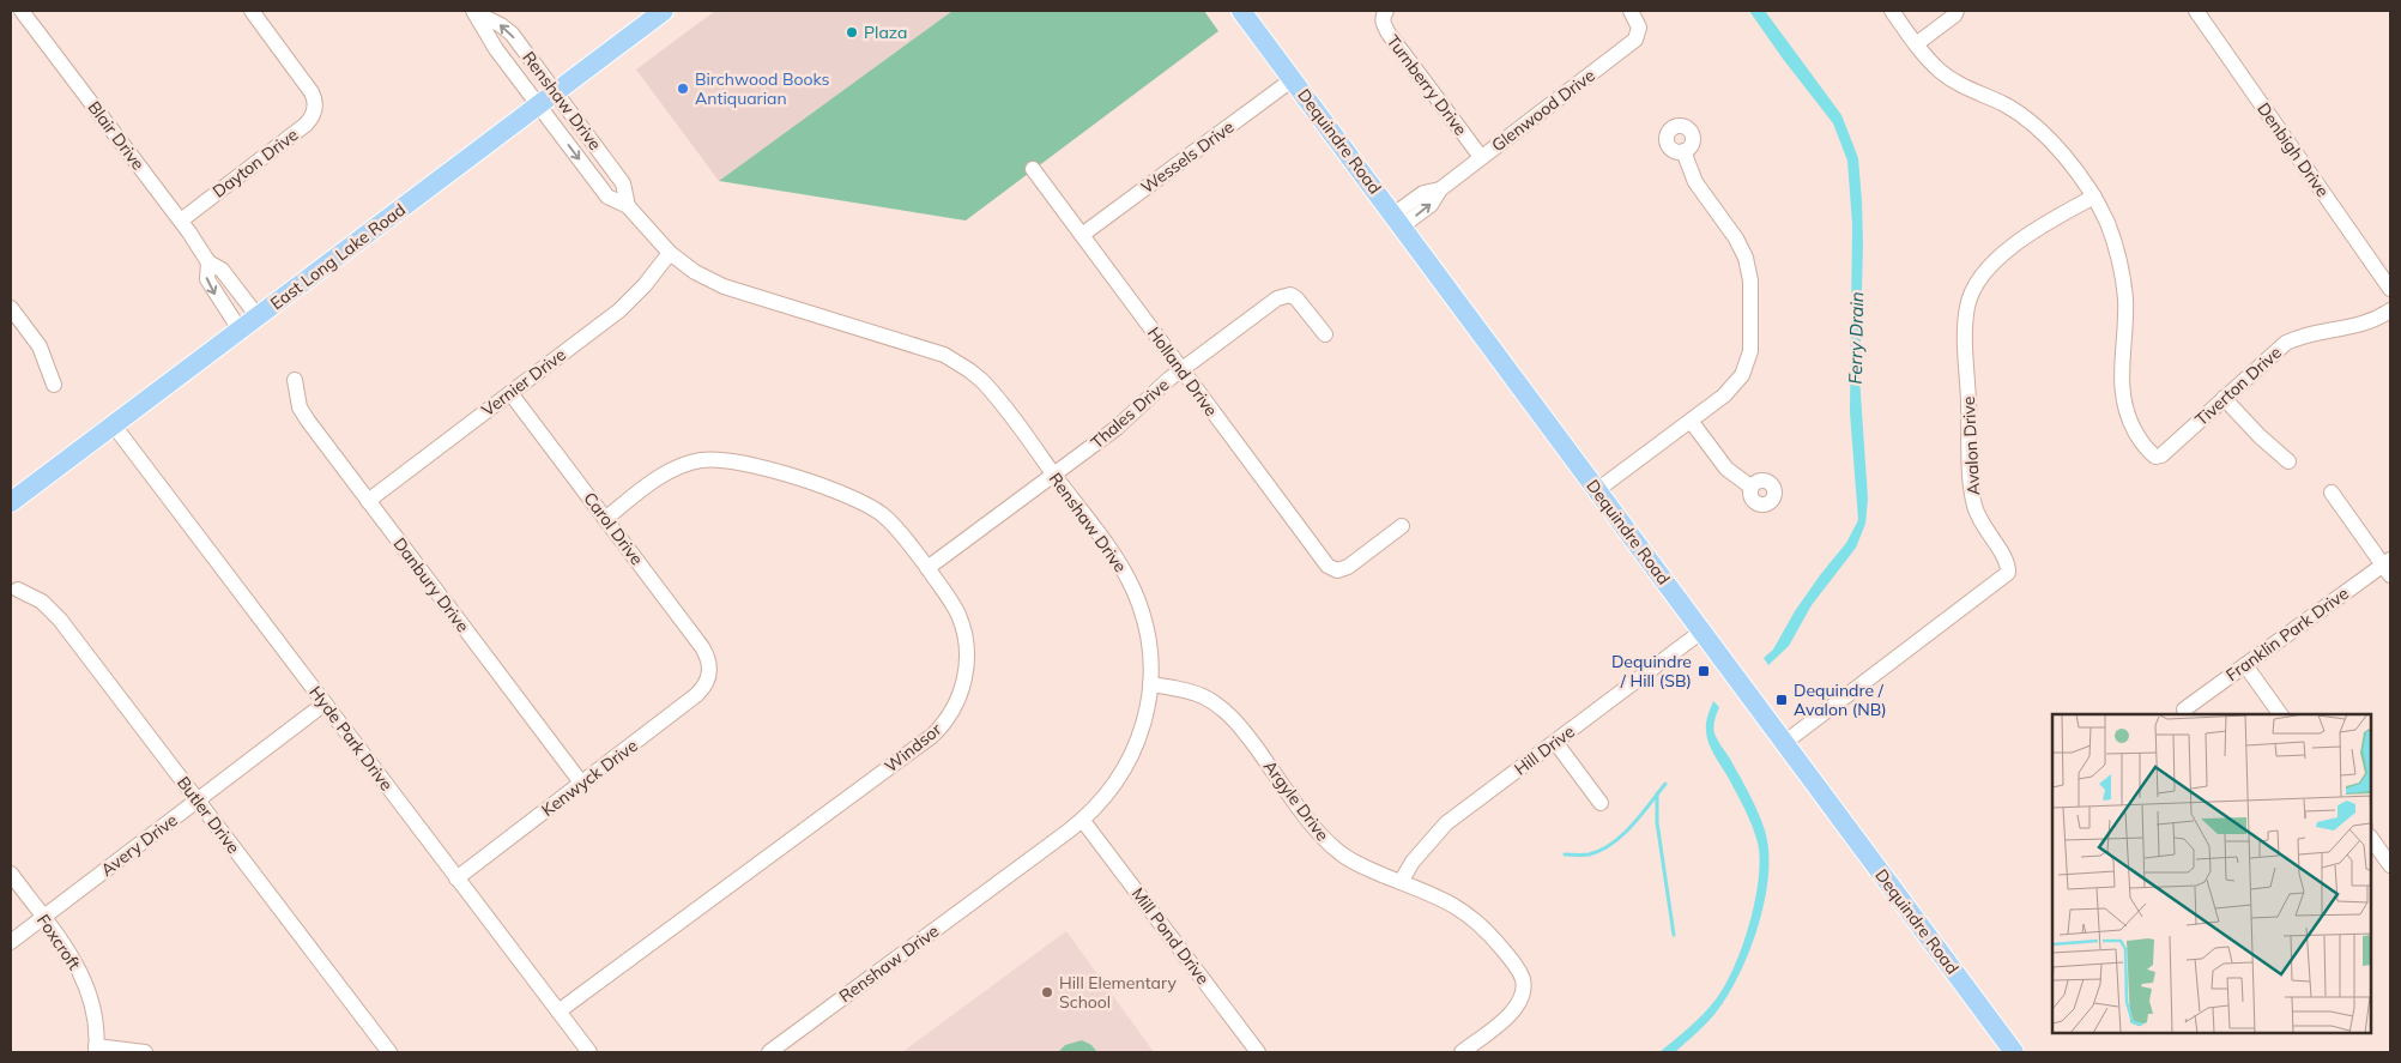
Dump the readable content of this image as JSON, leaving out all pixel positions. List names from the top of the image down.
{
  "streets": {
    "main road": ["Dequindre Road", "East Long Lake Road"],
    "street": [
      "Turnberry Drive",
      "Renshaw Drive",
      "Glenwood Drive",
      "Blair Drive",
      "Denbigh Drive",
      "Wessels Drive",
      "Dayton Drive",
      "Holland Drive",
      "Vernier Drive",
      "Tiverton Drive",
      "Thales Drive",
      "Avalon Drive",
      "Carol Drive",
      "Danbury Drive",
      "Franklin Park Drive",
      "Hyde Park Drive",
      "Windsor",
      "Hill Drive",
      "Kenwyck Drive",
      "Argyle Drive",
      "Butler Drive",
      "Avery Drive",
      "Mill Pond Drive",
      "Foxcroft"
    ]
  },
  "crossings": [
    ["Turnberry Drive", "Glenwood Drive"],
    ["Renshaw Drive", "East Long Lake Road"],
    ["Renshaw Drive", "Vernier Drive"],
    ["Renshaw Drive", "Thales Drive"],
    ["Renshaw Drive", "Argyle Drive"],
    ["Renshaw Drive", "Mill Pond Drive"],
    ["Glenwood Drive", "Dequindre Road"],
    ["Blair Drive", "Dayton Drive"],
    ["Blair Drive", "East Long Lake Road"],
    ["Dequindre Road", "Wessels Drive"],
    ["Dequindre Road", "Avalon Drive"],
    ["Dequindre Road", "Hill Drive"],
    ["Wessels Drive", "Holland Drive"],
    ["East Long Lake Road", "Hyde Park Drive"],
    ["Holland Drive", "Thales Drive"],
    ["Vernier Drive", "Carol Drive"],
    ["Vernier Drive", "Danbury Drive"],
    ["Tiverton Drive", "Avalon Drive"],
    ["Thales Drive", "Windsor"],
    ["Carol Drive", "Windsor"],
    ["Carol Drive", "Kenwyck Drive"],
    ["Danbury Drive", "Kenwyck Drive"],
    ["Hyde Park Drive", "Windsor"],
    ["Hyde Park Drive", "Kenwyck Drive"],
    ["Hyde Park Drive", "Avery Drive"],
    ["Hill Drive", "Argyle Drive"],
    ["Butler Drive", "Avery Drive"],
    ["Avery Drive", "Foxcroft"]
  ],
  "water": ["Ferry Drain"],
  "places": {
    "other": ["Plaza", "Birchwood Books Antiquarian", "Hill Elementary School"],
    "transit": ["Dequindre / Hill (SB)", "Dequindre / Avalon (NB)"]
  }
}
